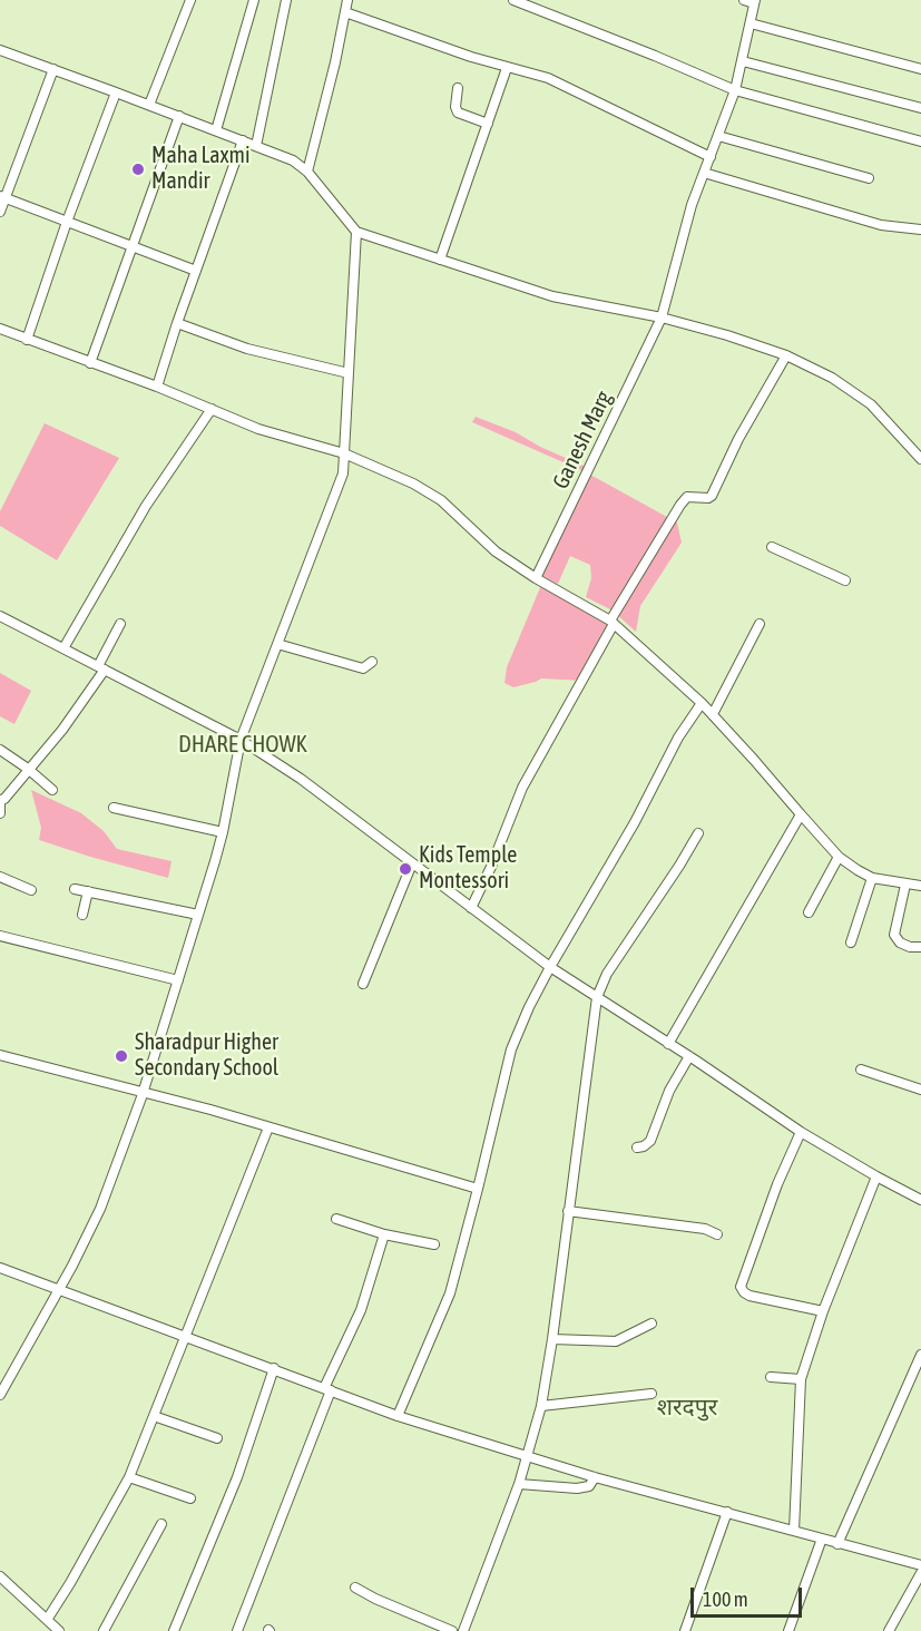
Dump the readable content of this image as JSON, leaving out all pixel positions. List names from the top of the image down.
{
  "streets": {
    "street": ["Ganesh Marg"]
  },
  "districts": ["DHARE CHOWK", "शरदपुर"],
  "places": ["Maha Laxmi Mandir", "Kids Temple Montessori", "Sharadpur Higher Secondary School"],
  "scale_bar": "100 m"
}
